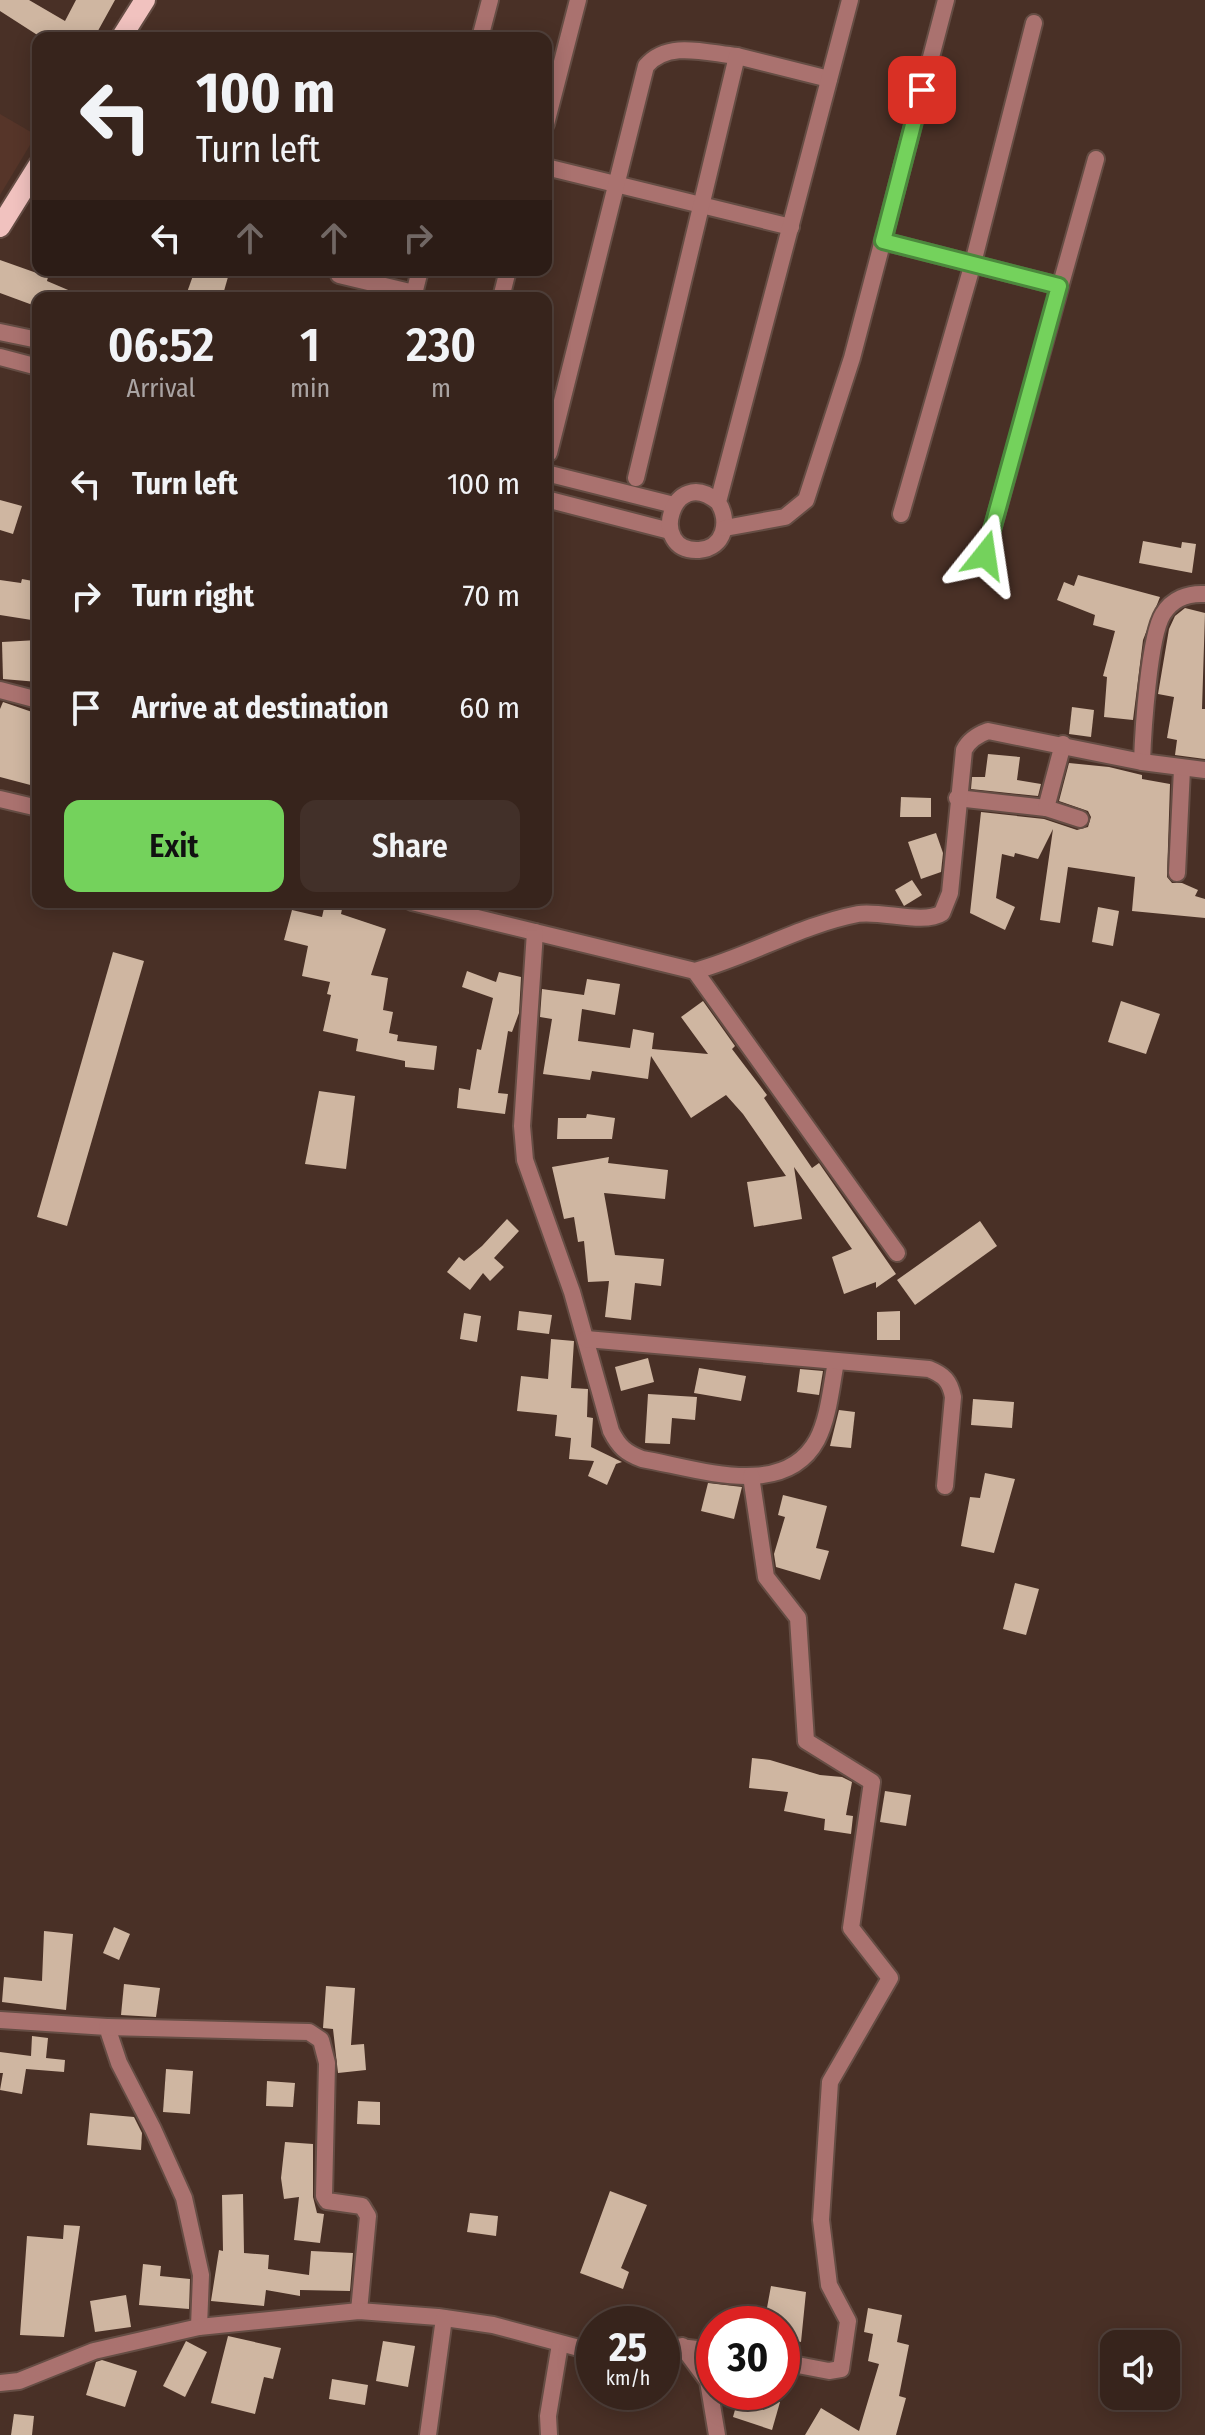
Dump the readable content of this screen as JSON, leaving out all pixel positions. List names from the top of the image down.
{
  "page": {
    "turn": ["100 m", "Turn left"],
    "eta": [
      "06:52",
      "Arrival",
      "1",
      "min",
      "230",
      "m"
    ],
    "list": [
      {
        "name": "Turn left",
        "value": "100 m"
      },
      {
        "name": "Turn right",
        "value": "70 m"
      },
      {
        "name": "Arrive at destination",
        "value": "60 m"
      }
    ],
    "buttons": ["Exit", "Share"],
    "speed": "25 km/h",
    "limit": "30"
  }
}
